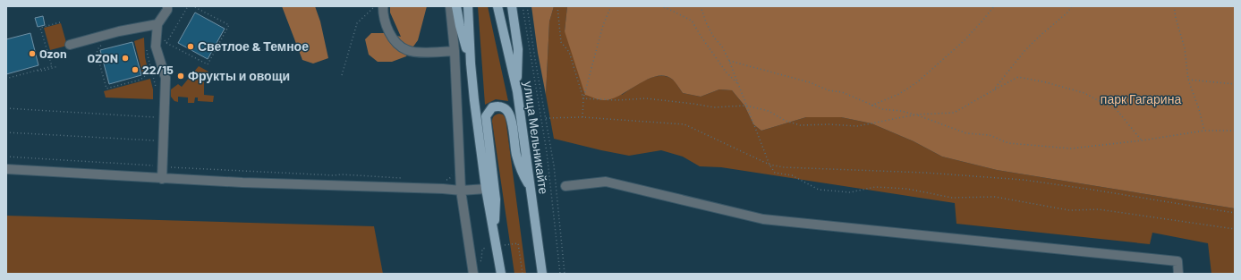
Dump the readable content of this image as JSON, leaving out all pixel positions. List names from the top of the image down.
{
  "streets": {
    "main road": ["улица Мельникайте"]
  },
  "parks": ["парк Гагарина"],
  "places": [
    "Светлое & Темное",
    "Ozon",
    "OZON",
    "22/15",
    "Фрукты и овощи"
  ]
}
